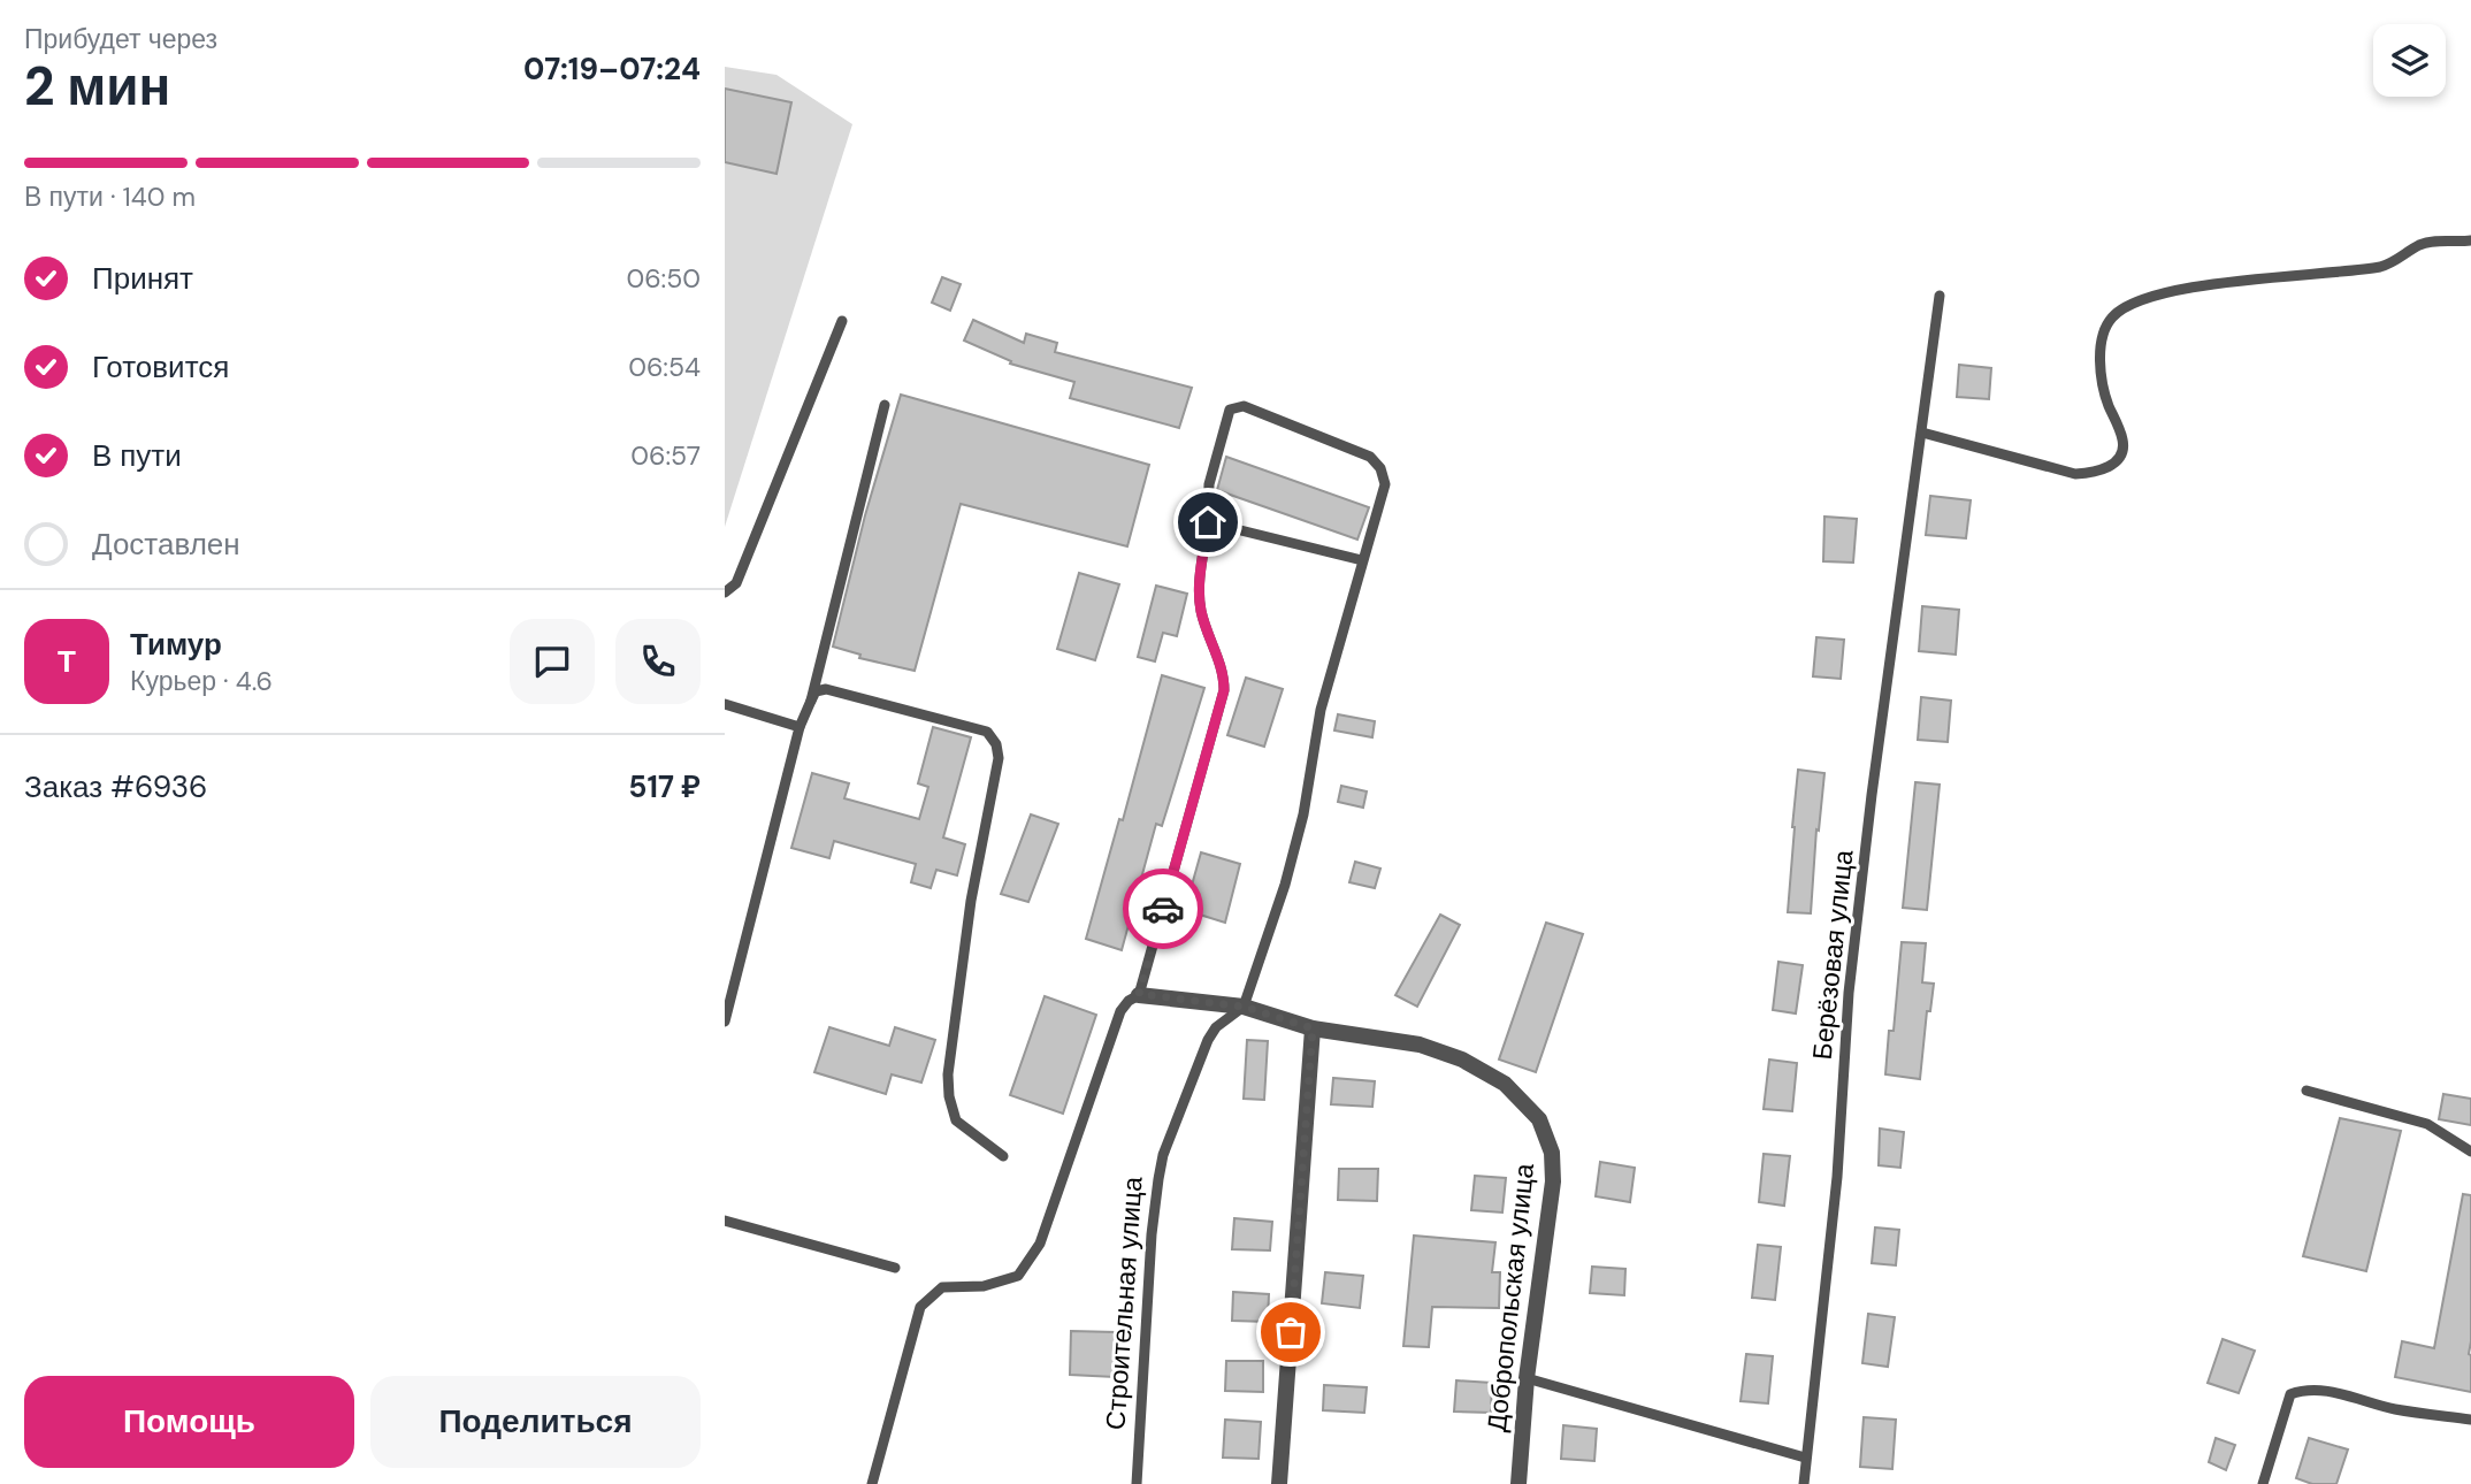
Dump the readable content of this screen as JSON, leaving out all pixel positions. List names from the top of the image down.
{
  "streets": {
    "street": ["Добропольская улица"],
    "lane": ["Берёзовая улица", "Строительная улица"]
  },
  "page": {
    "heading": ["2 мин", "Прибудет через", "07:19–07:24"],
    "panel": [
      "Тимур",
      "Курьер · 4.6",
      "Заказ #6936",
      "517 ₽"
    ],
    "bar": "В пути · 140 m",
    "list": [
      ["Принят", "06:50"],
      ["Готовится", "06:54"],
      ["В пути", "06:57"],
      "Доставлен"
    ],
    "round": "Т",
    "buttons": ["Помощь", "Поделиться"]
  }
}
